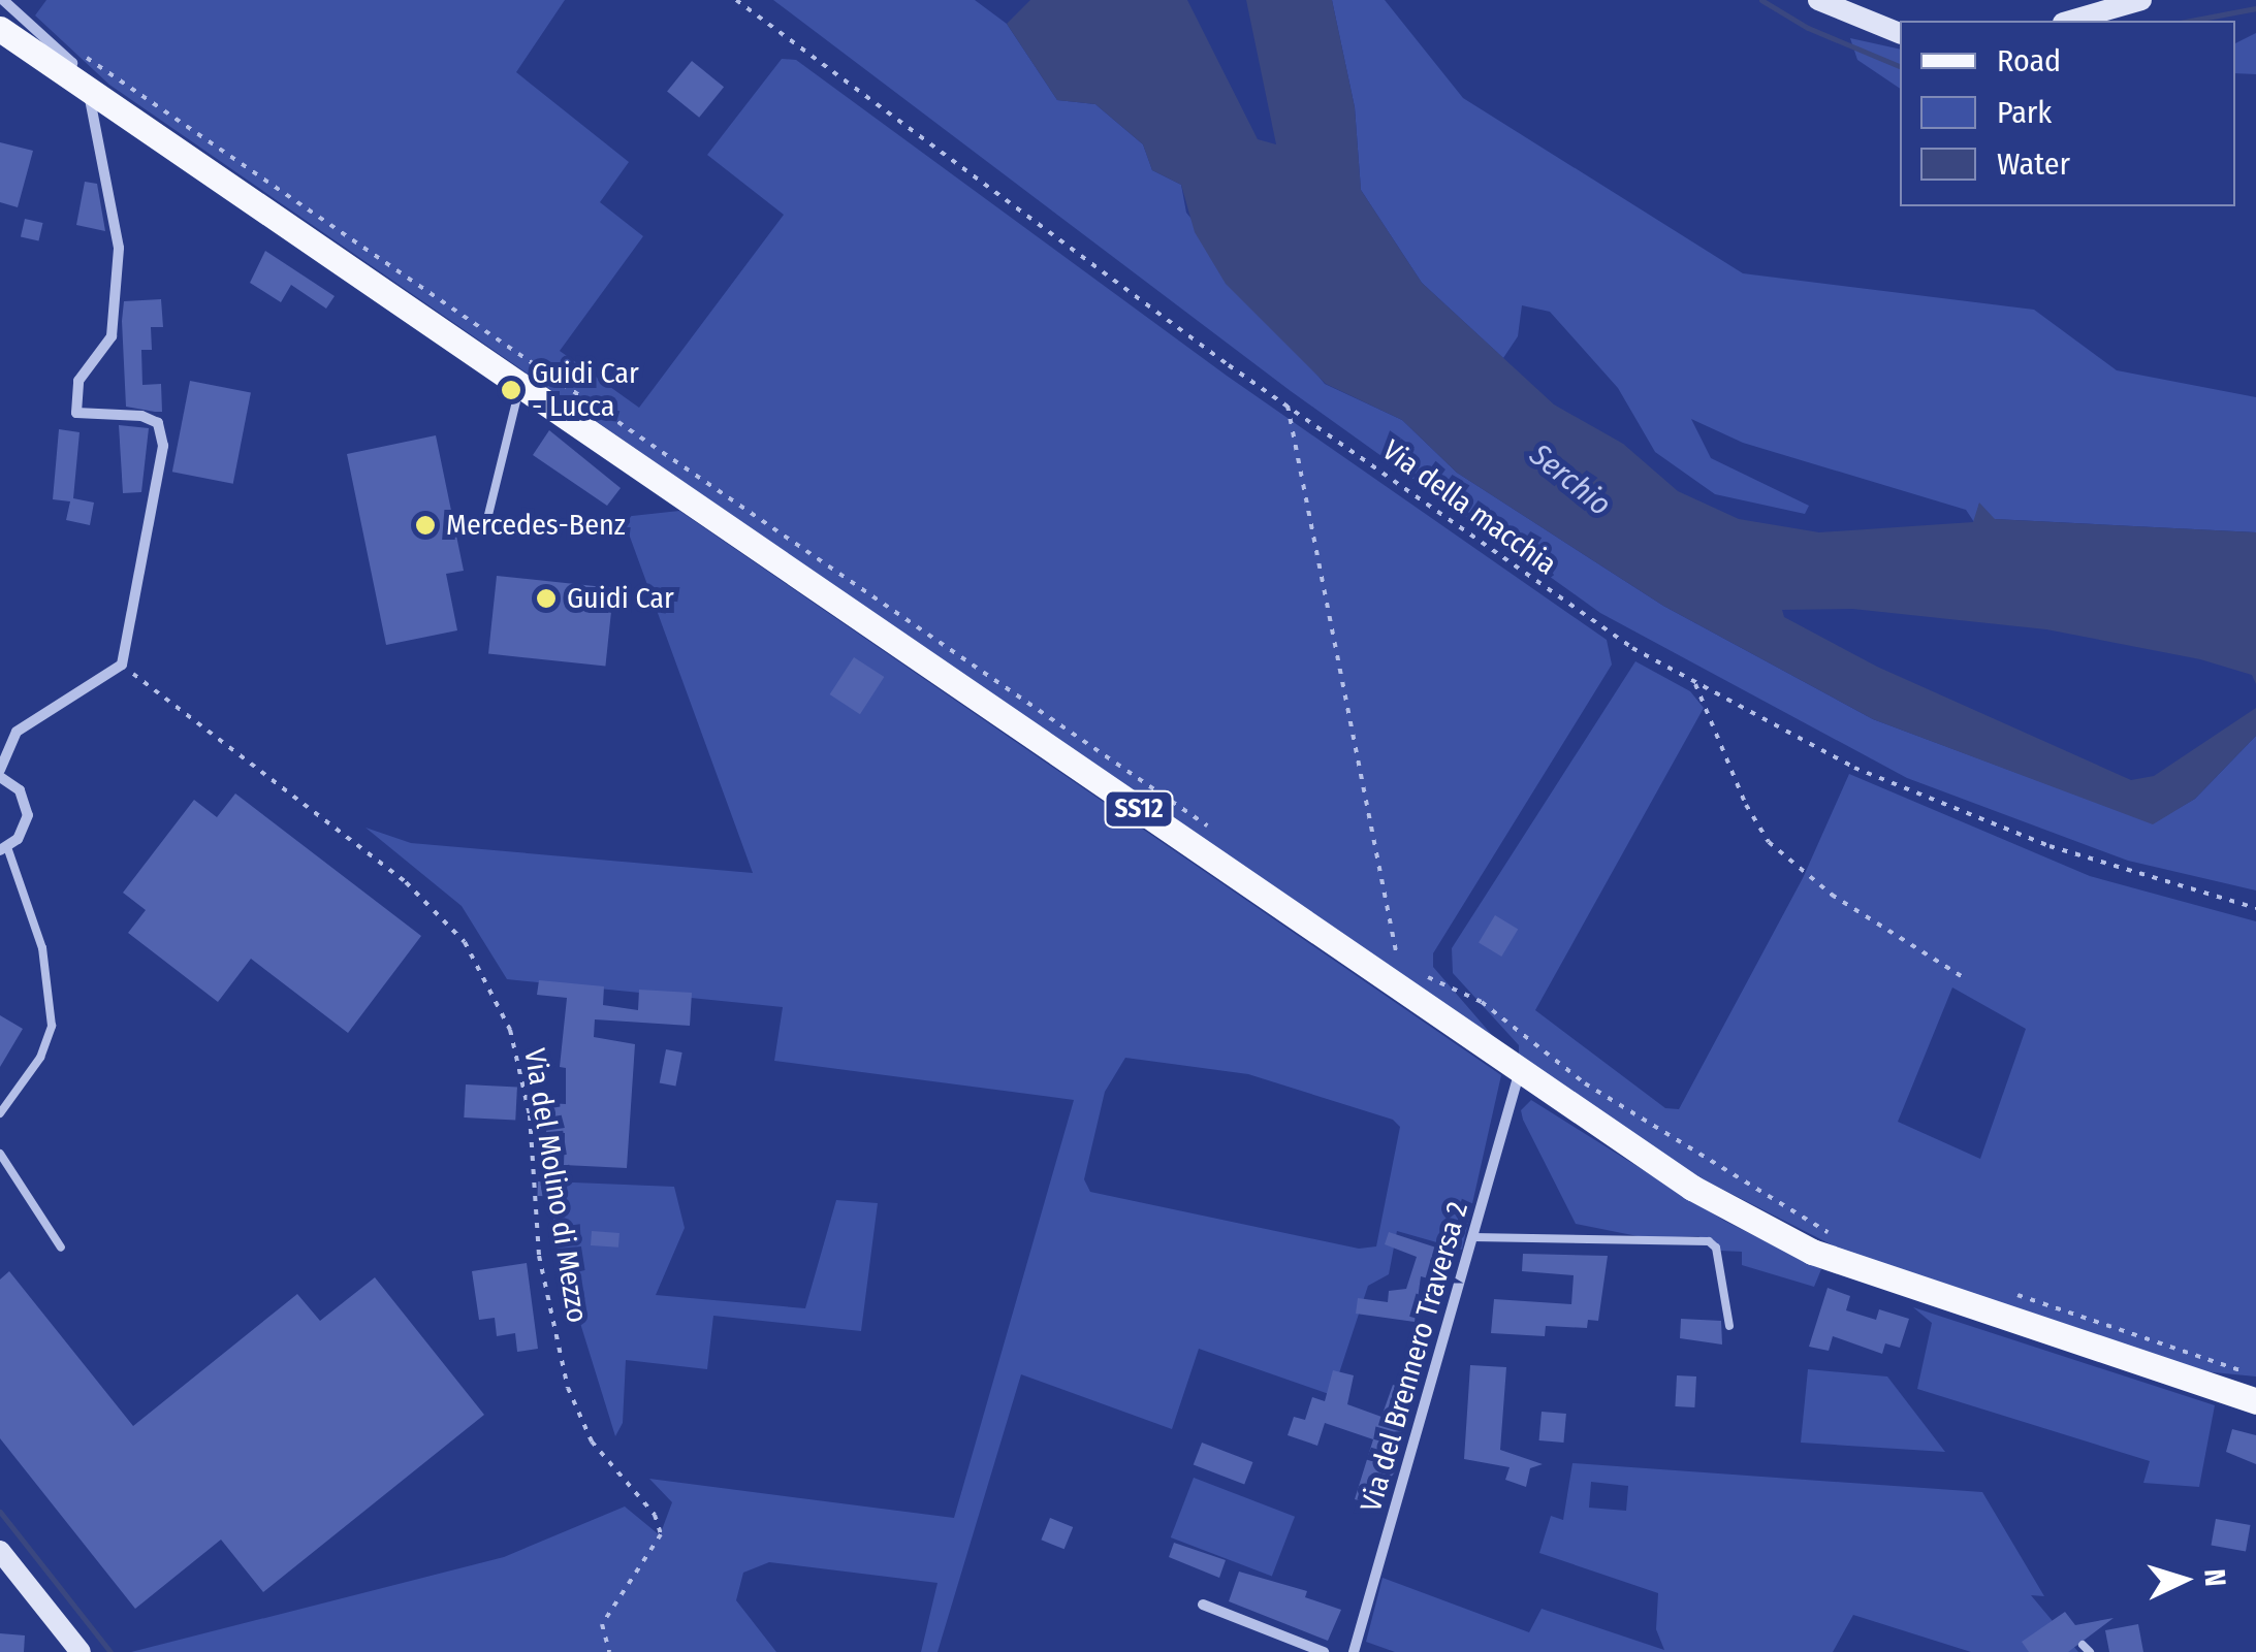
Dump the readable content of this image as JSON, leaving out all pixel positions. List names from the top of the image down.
{
  "streets": {
    "main road": ["SS12"],
    "street": ["Via del Brennero Traversa 2"],
    "path": ["Via della macchia", "Via del Molino di Mezzo"]
  },
  "crossings": [
    ["SS12", "Via del Brennero Traversa 2"]
  ],
  "water": ["Serchio"],
  "places": ["Guidi Car - Lucca", "Mercedes-Benz", "Guidi Car"],
  "legend": ["Road", "Park", "Water"],
  "north": "right"
}
